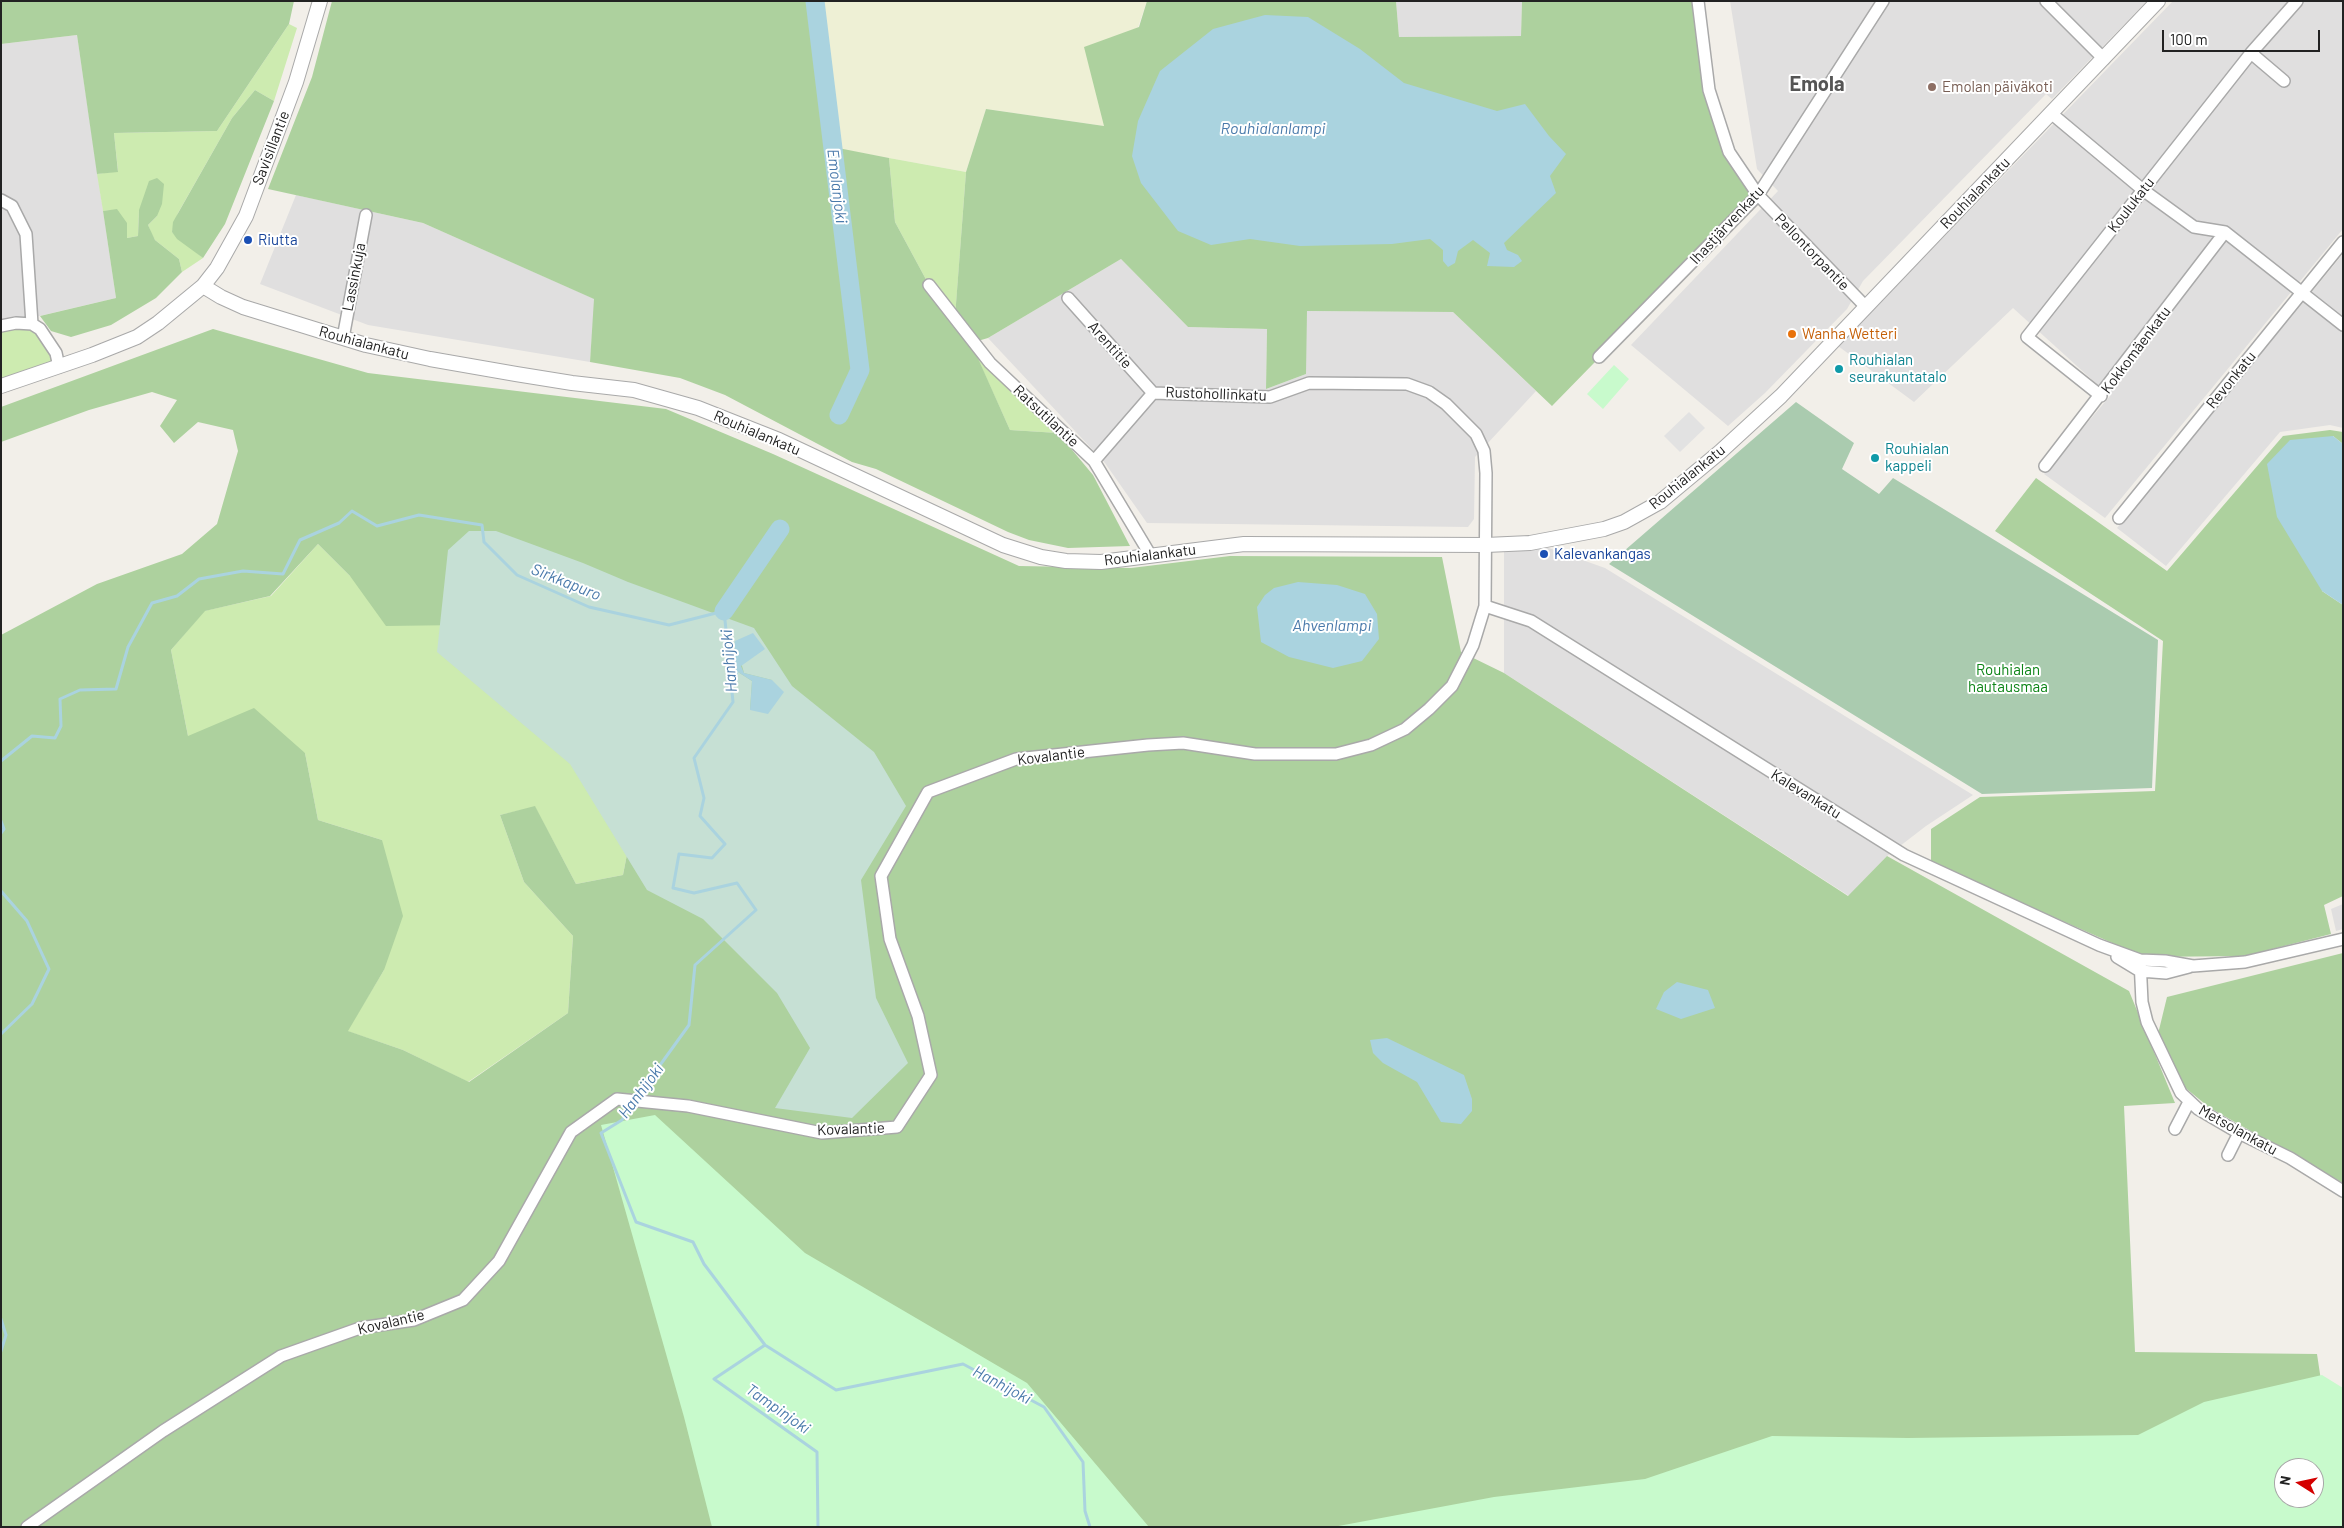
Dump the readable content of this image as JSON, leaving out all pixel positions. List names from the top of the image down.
{
  "streets": {
    "street": [
      "Savisillantie",
      "Rouhialankatu",
      "Koulukatu",
      "Ihastjärvenkatu",
      "Pellontorpantie",
      "Lassinkuja",
      "Arentitie",
      "Kokkomäenkatu",
      "Revonkatu",
      "Rustohollinkatu",
      "Ratsutilantie",
      "Kovalantie",
      "Kalevankatu",
      "Metsolankatu"
    ]
  },
  "crossings": [
    ["Savisillantie", "Rouhialankatu"],
    ["Rouhialankatu", "Pellontorpantie"],
    ["Rouhialankatu", "Lassinkuja"],
    ["Rouhialankatu", "Rustohollinkatu"],
    ["Rouhialankatu", "Ratsutilantie"],
    ["Rouhialankatu", "Kovalantie"],
    ["Koulukatu", "Kokkomäenkatu"],
    ["Ihastjärvenkatu", "Pellontorpantie"],
    ["Arentitie", "Rustohollinkatu"],
    ["Rustohollinkatu", "Ratsutilantie"],
    ["Rustohollinkatu", "Kovalantie"],
    ["Kovalantie", "Kalevankatu"],
    ["Kalevankatu", "Metsolankatu"]
  ],
  "districts": ["Emola"],
  "water": [
    "Rouhialanlampi",
    "Emolanjoki",
    "Sirkkapuro",
    "Ahvenlampi",
    "Hanhijoki",
    "Tampinjoki"
  ],
  "parks": ["Rouhialan hautausmaa"],
  "places": [
    "Emolan päiväkoti",
    "Riutta",
    "Wanha Wetteri",
    "Rouhialan seurakuntatalo",
    "Rouhialan kappeli",
    "Kalevankangas"
  ],
  "scale_bar": "100 m",
  "north": "left"
}
